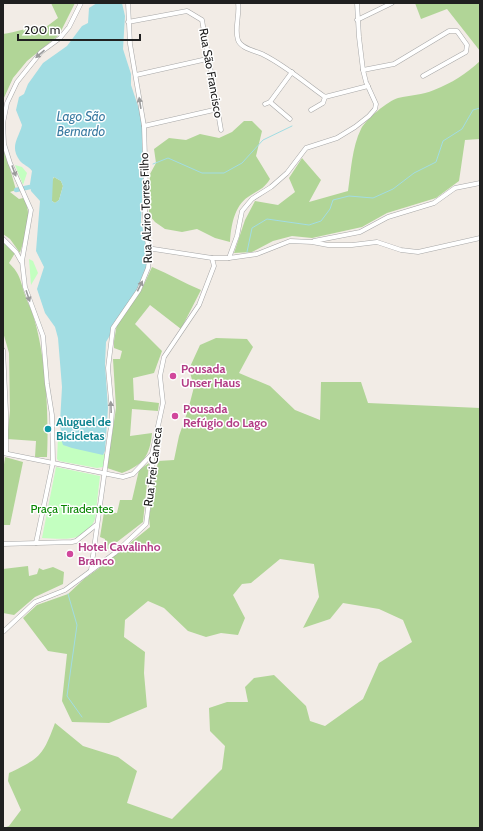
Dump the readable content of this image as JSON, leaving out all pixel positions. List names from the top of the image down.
{
  "streets": {
    "street": ["Rua São Francisco", "Rua Alziro Torres Filho", "Rua Frei Caneca"]
  },
  "crossings": [
    ["Rua São Francisco", "Rua Alziro Torres Filho"],
    ["Rua Alziro Torres Filho", "Rua Frei Caneca"]
  ],
  "one_way": ["Rua Alziro Torres Filho"],
  "water": ["Lago São Bernardo"],
  "parks": ["Praça Tiradentes"],
  "places": [
    "Pousada Unser Haus",
    "Pousada Refúgio do Lago",
    "Aluguel de Bicicletas",
    "Hotel Cavalinho Branco"
  ],
  "scale_bar": "200 m"
}
